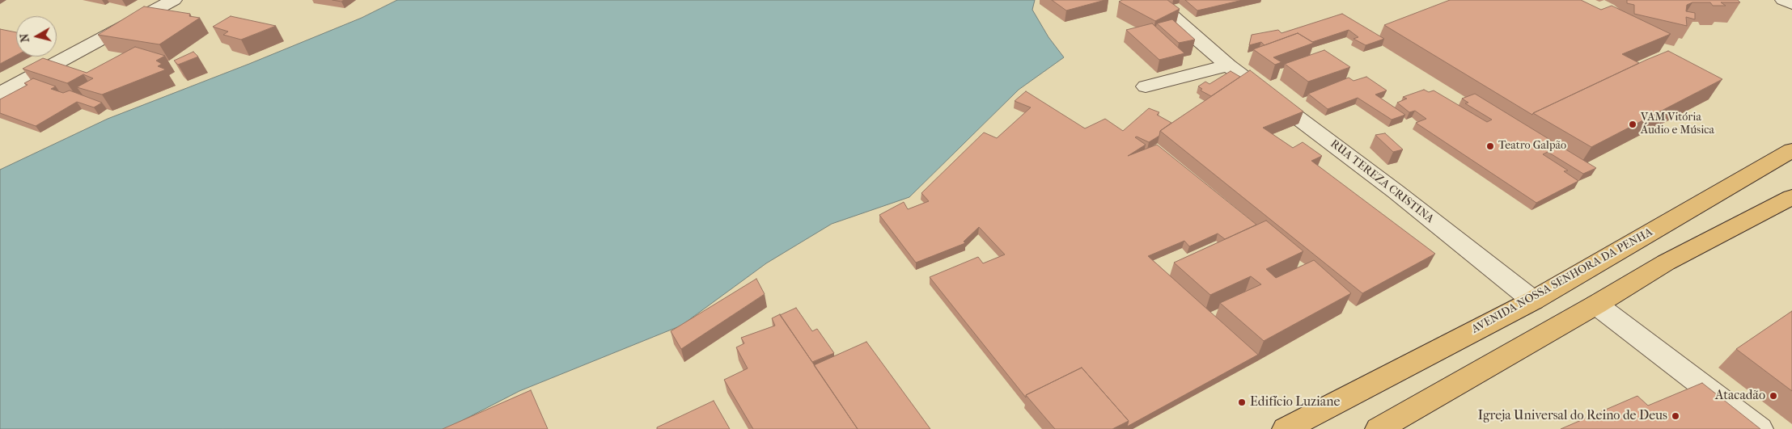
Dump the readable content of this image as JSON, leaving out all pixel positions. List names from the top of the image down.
{
  "streets": {
    "main road": ["AVENIDA NOSSA SENHORA DA PENHA"],
    "street": ["RUA TEREZA CRISTINA"]
  },
  "crossings": [
    ["RUA TEREZA CRISTINA", "AVENIDA NOSSA SENHORA DA PENHA"]
  ],
  "places": [
    "VAM Vitória Áudio e Música",
    "Teatro Galpão",
    "Atacadão",
    "Edifício Luziane",
    "Igreja Universal do Reino de Deus"
  ],
  "north": "left"
}
